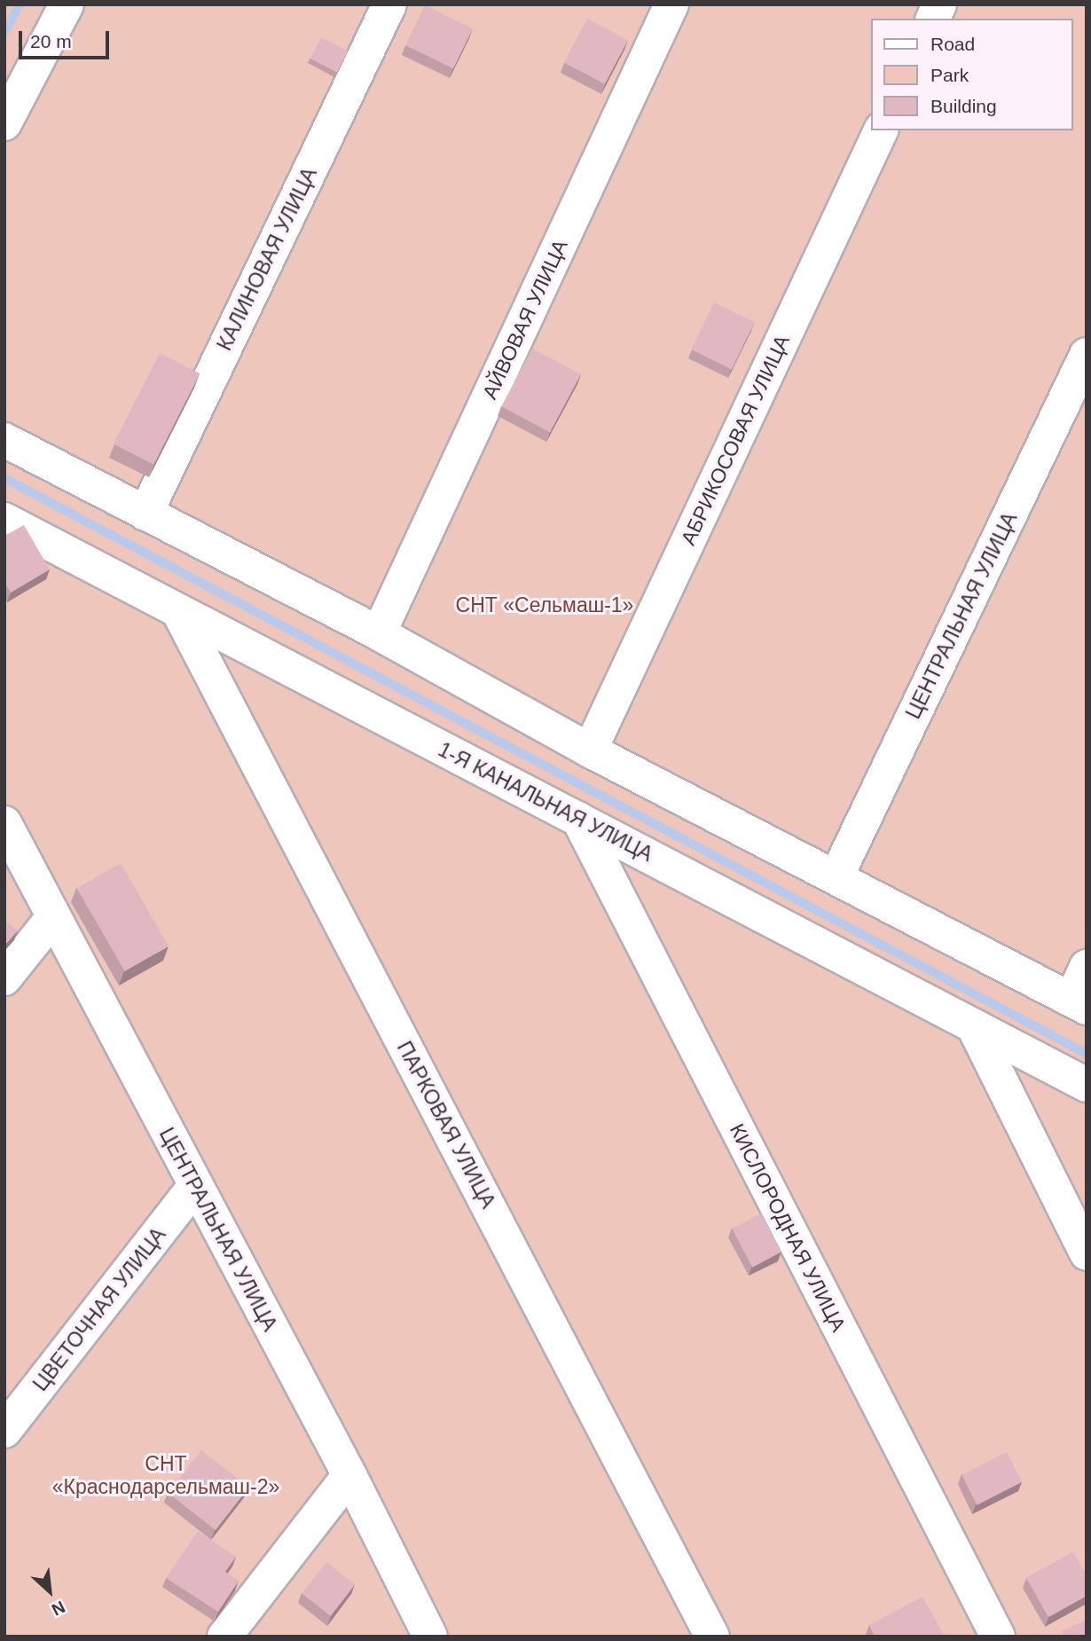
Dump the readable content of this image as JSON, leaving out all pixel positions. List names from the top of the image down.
{
  "streets": {
    "street": [
      "КАЛИНОВАЯ УЛИЦА",
      "АЙВОВАЯ УЛИЦА",
      "АБРИКОСОВАЯ УЛИЦА",
      "ЦЕНТРАЛЬНАЯ УЛИЦА",
      "1-Я КАНАЛЬНАЯ УЛИЦА",
      "ПАРКОВАЯ УЛИЦА",
      "КИСЛОРОДНАЯ УЛИЦА",
      "ЦВЕТОЧНАЯ УЛИЦА"
    ]
  },
  "crossings": [
    ["ЦЕНТРАЛЬНАЯ УЛИЦА", "ЦВЕТОЧНАЯ УЛИЦА"],
    ["1-Я КАНАЛЬНАЯ УЛИЦА", "ПАРКОВАЯ УЛИЦА"],
    ["1-Я КАНАЛЬНАЯ УЛИЦА", "КИСЛОРОДНАЯ УЛИЦА"]
  ],
  "parks": ["СНТ «Сельмаш-1»", "СНТ «Краснодарсельмаш-2»"],
  "legend": ["Road", "Park", "Building"],
  "scale_bar": "20 m",
  "north": "bottom right"
}
